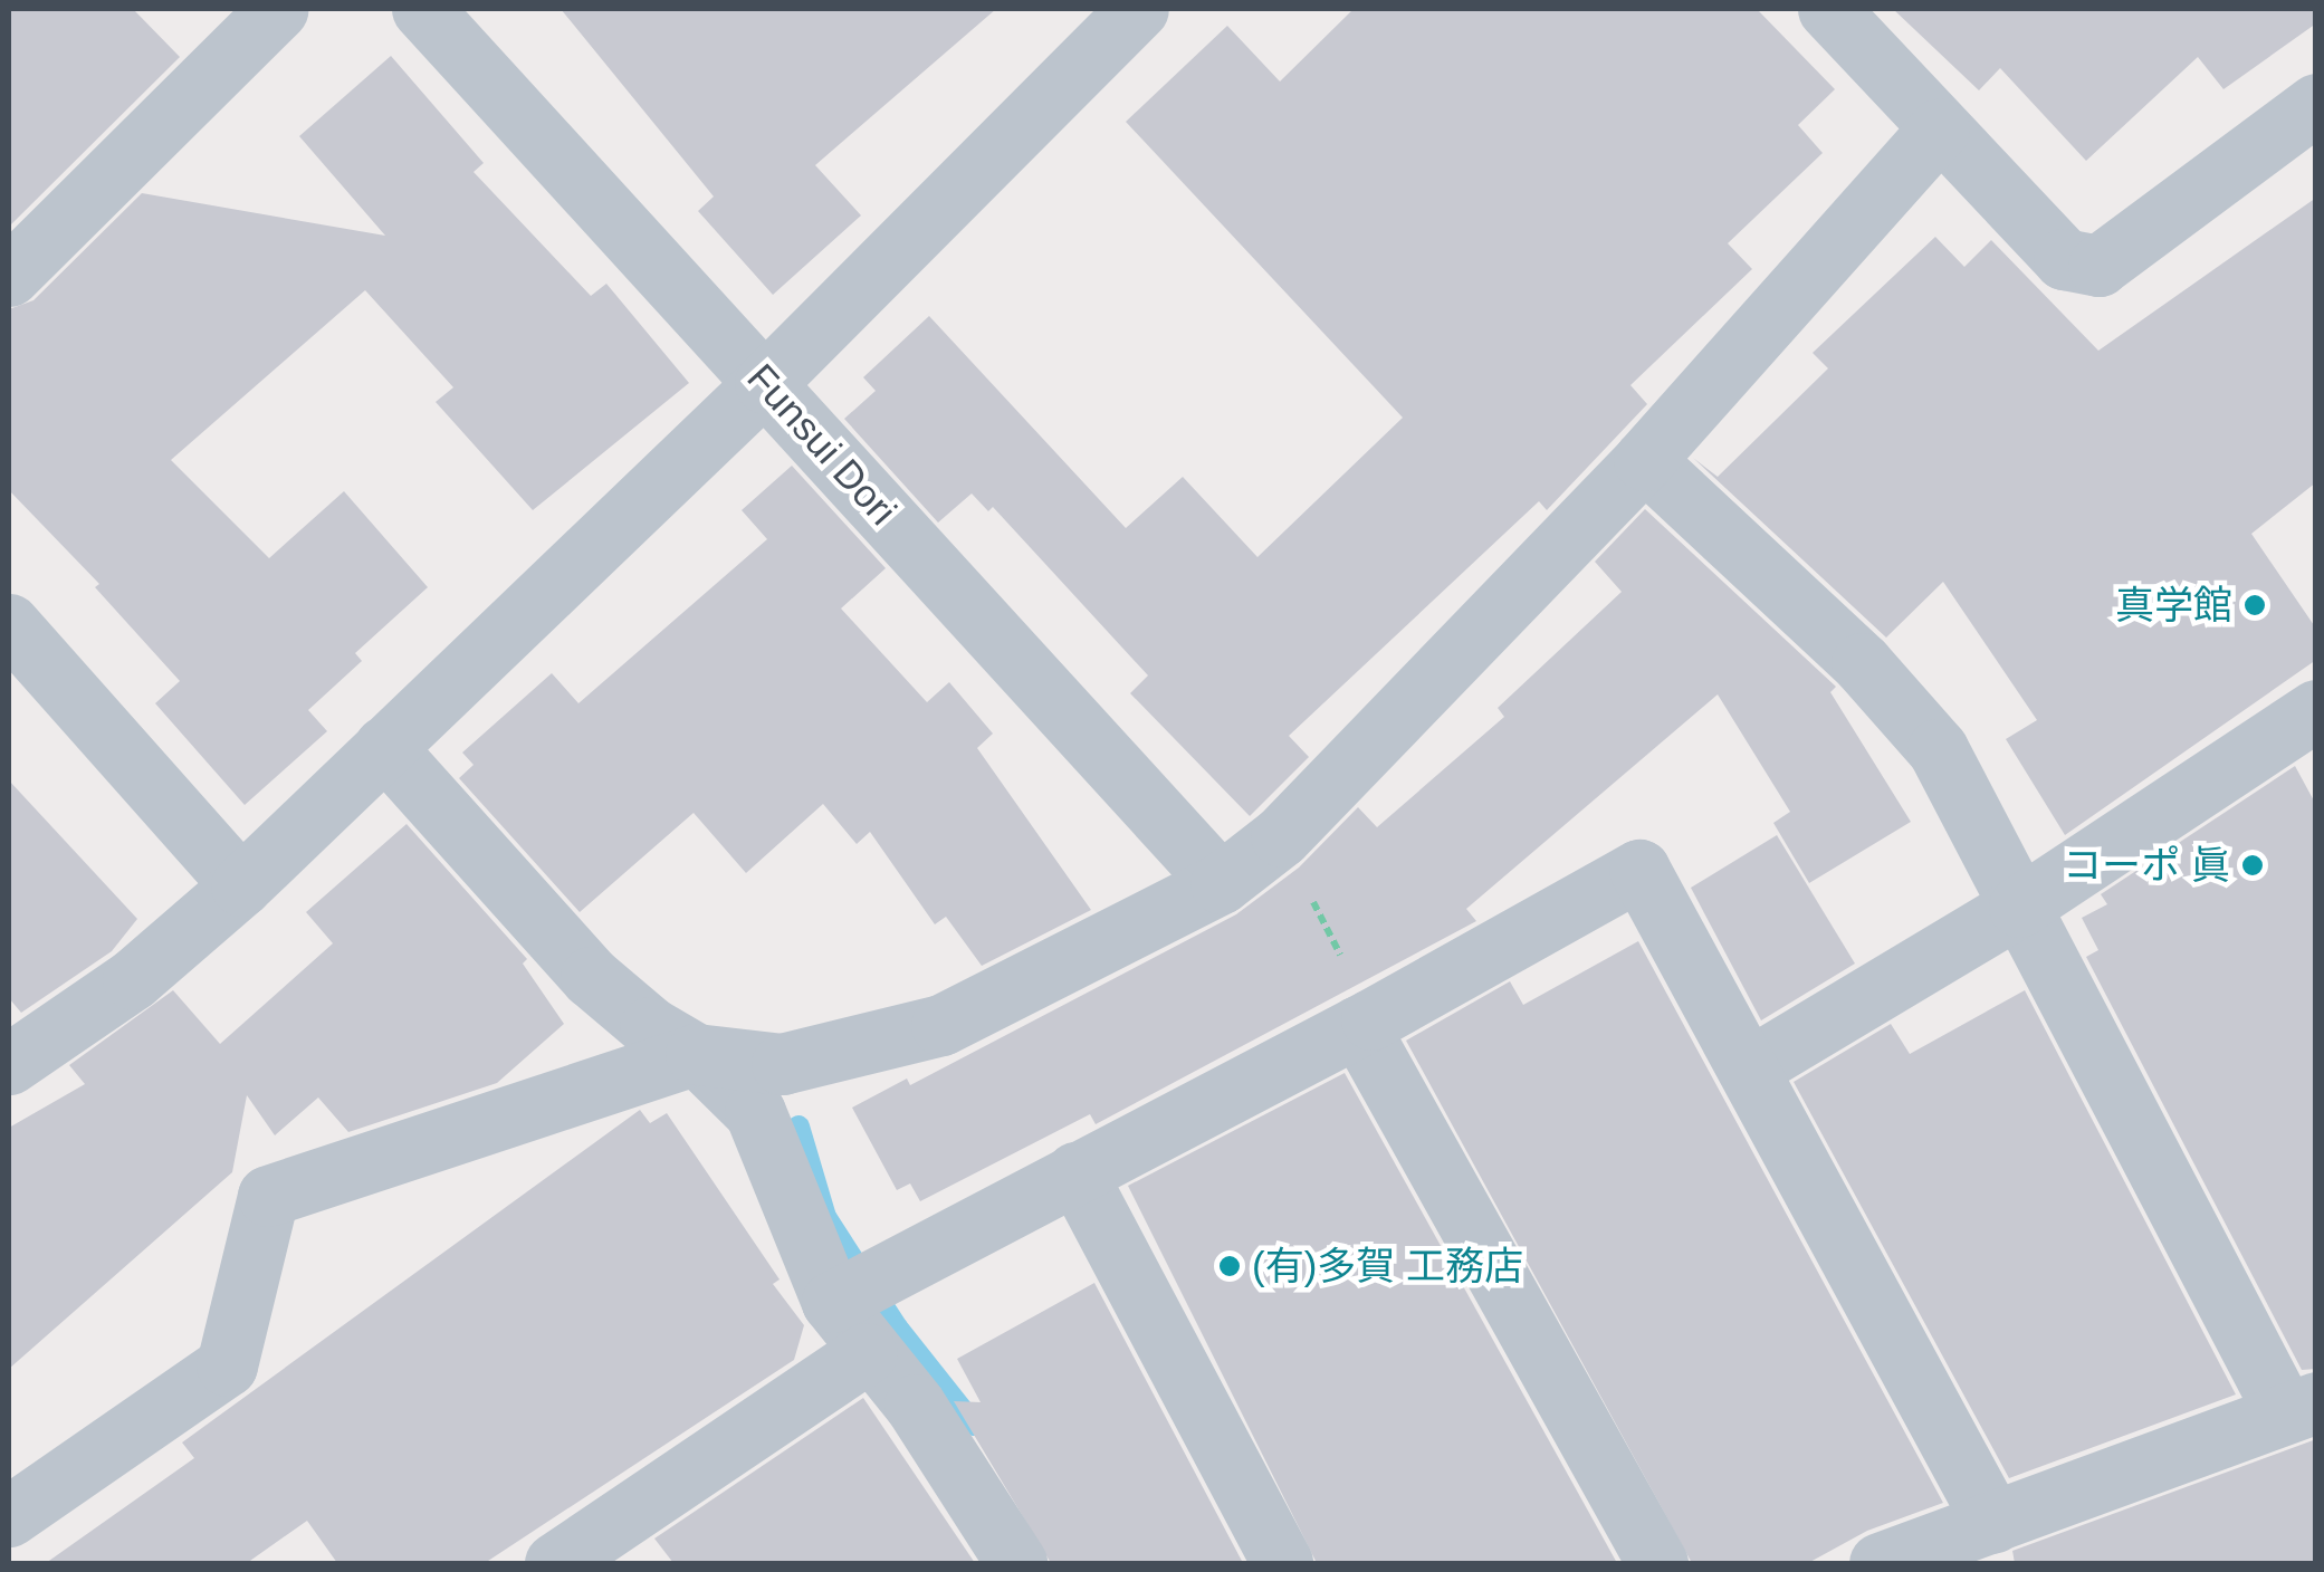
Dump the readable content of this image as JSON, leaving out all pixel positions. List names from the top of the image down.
{
  "streets": {
    "street": ["Funsui Dori"]
  },
  "places": ["真学館", "コーポ 眞", "(有)多賀 工務店"]
}
